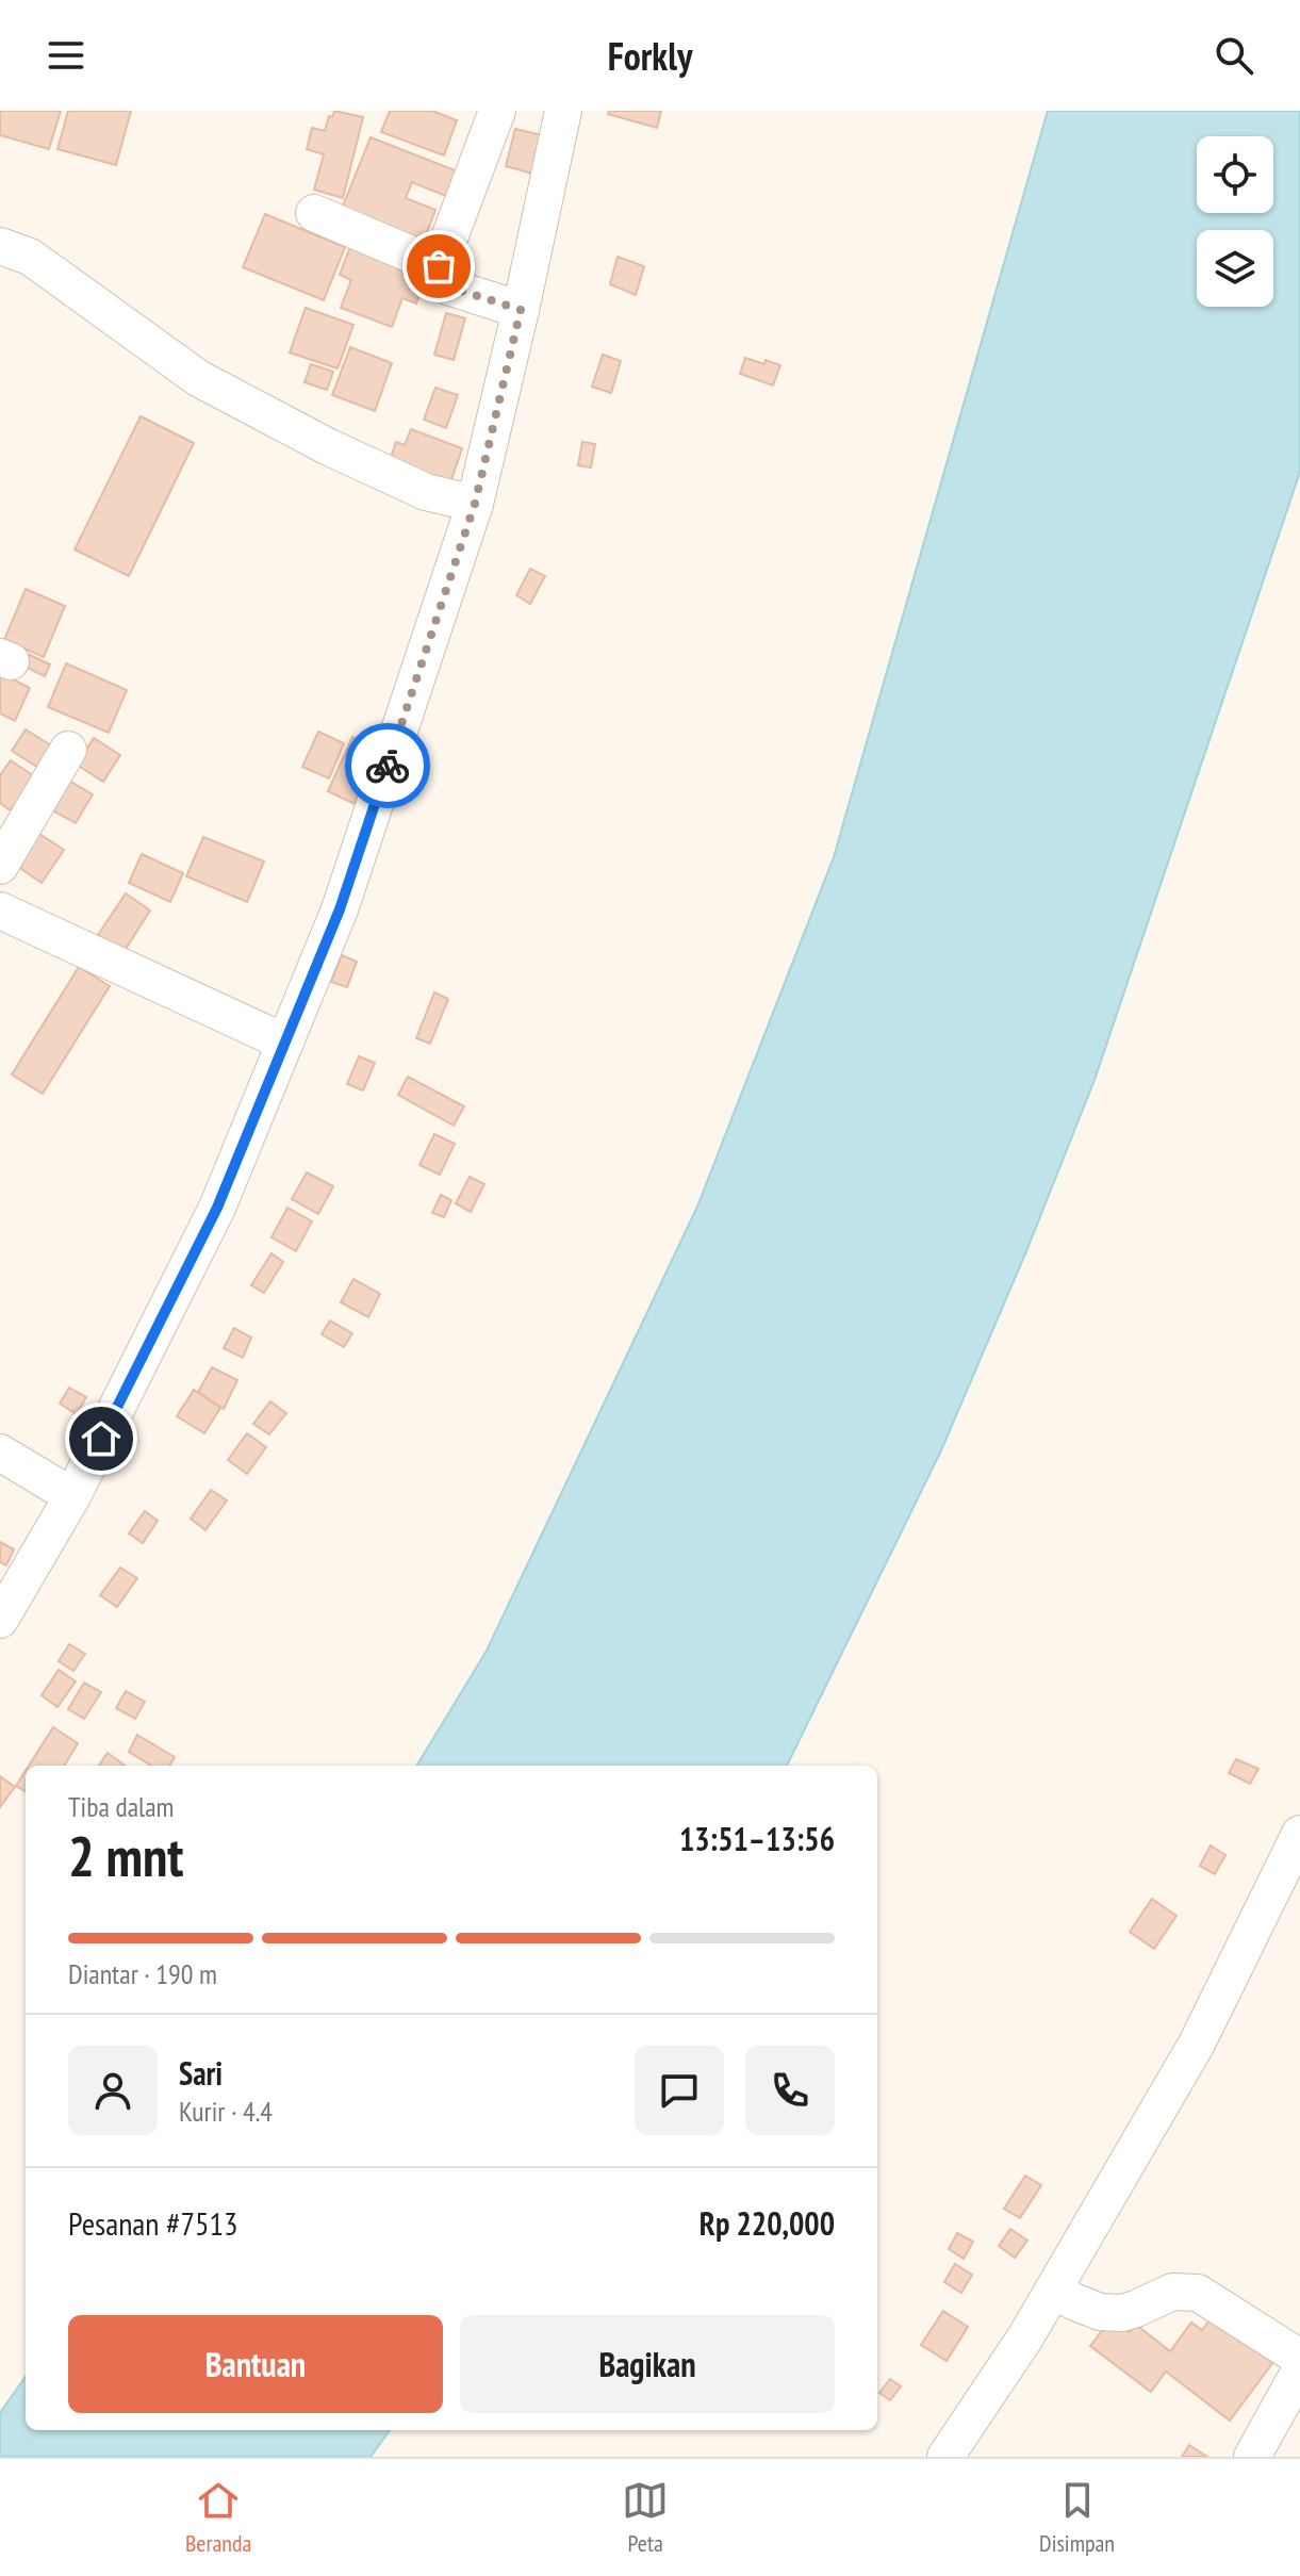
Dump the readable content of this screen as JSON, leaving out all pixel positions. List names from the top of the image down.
{
  "page": {
    "header": "Forkly",
    "heading": ["2 mnt", "Tiba dalam", "13:51–13:56"],
    "panel": [
      "Sari",
      "Kurir · 4.4",
      "Pesanan #7513",
      "Rp 220,000"
    ],
    "bar": "Diantar · 190 m",
    "buttons": ["Bantuan", "Bagikan"],
    "tabs": ["Beranda", "Peta", "Disimpan"]
  }
}
